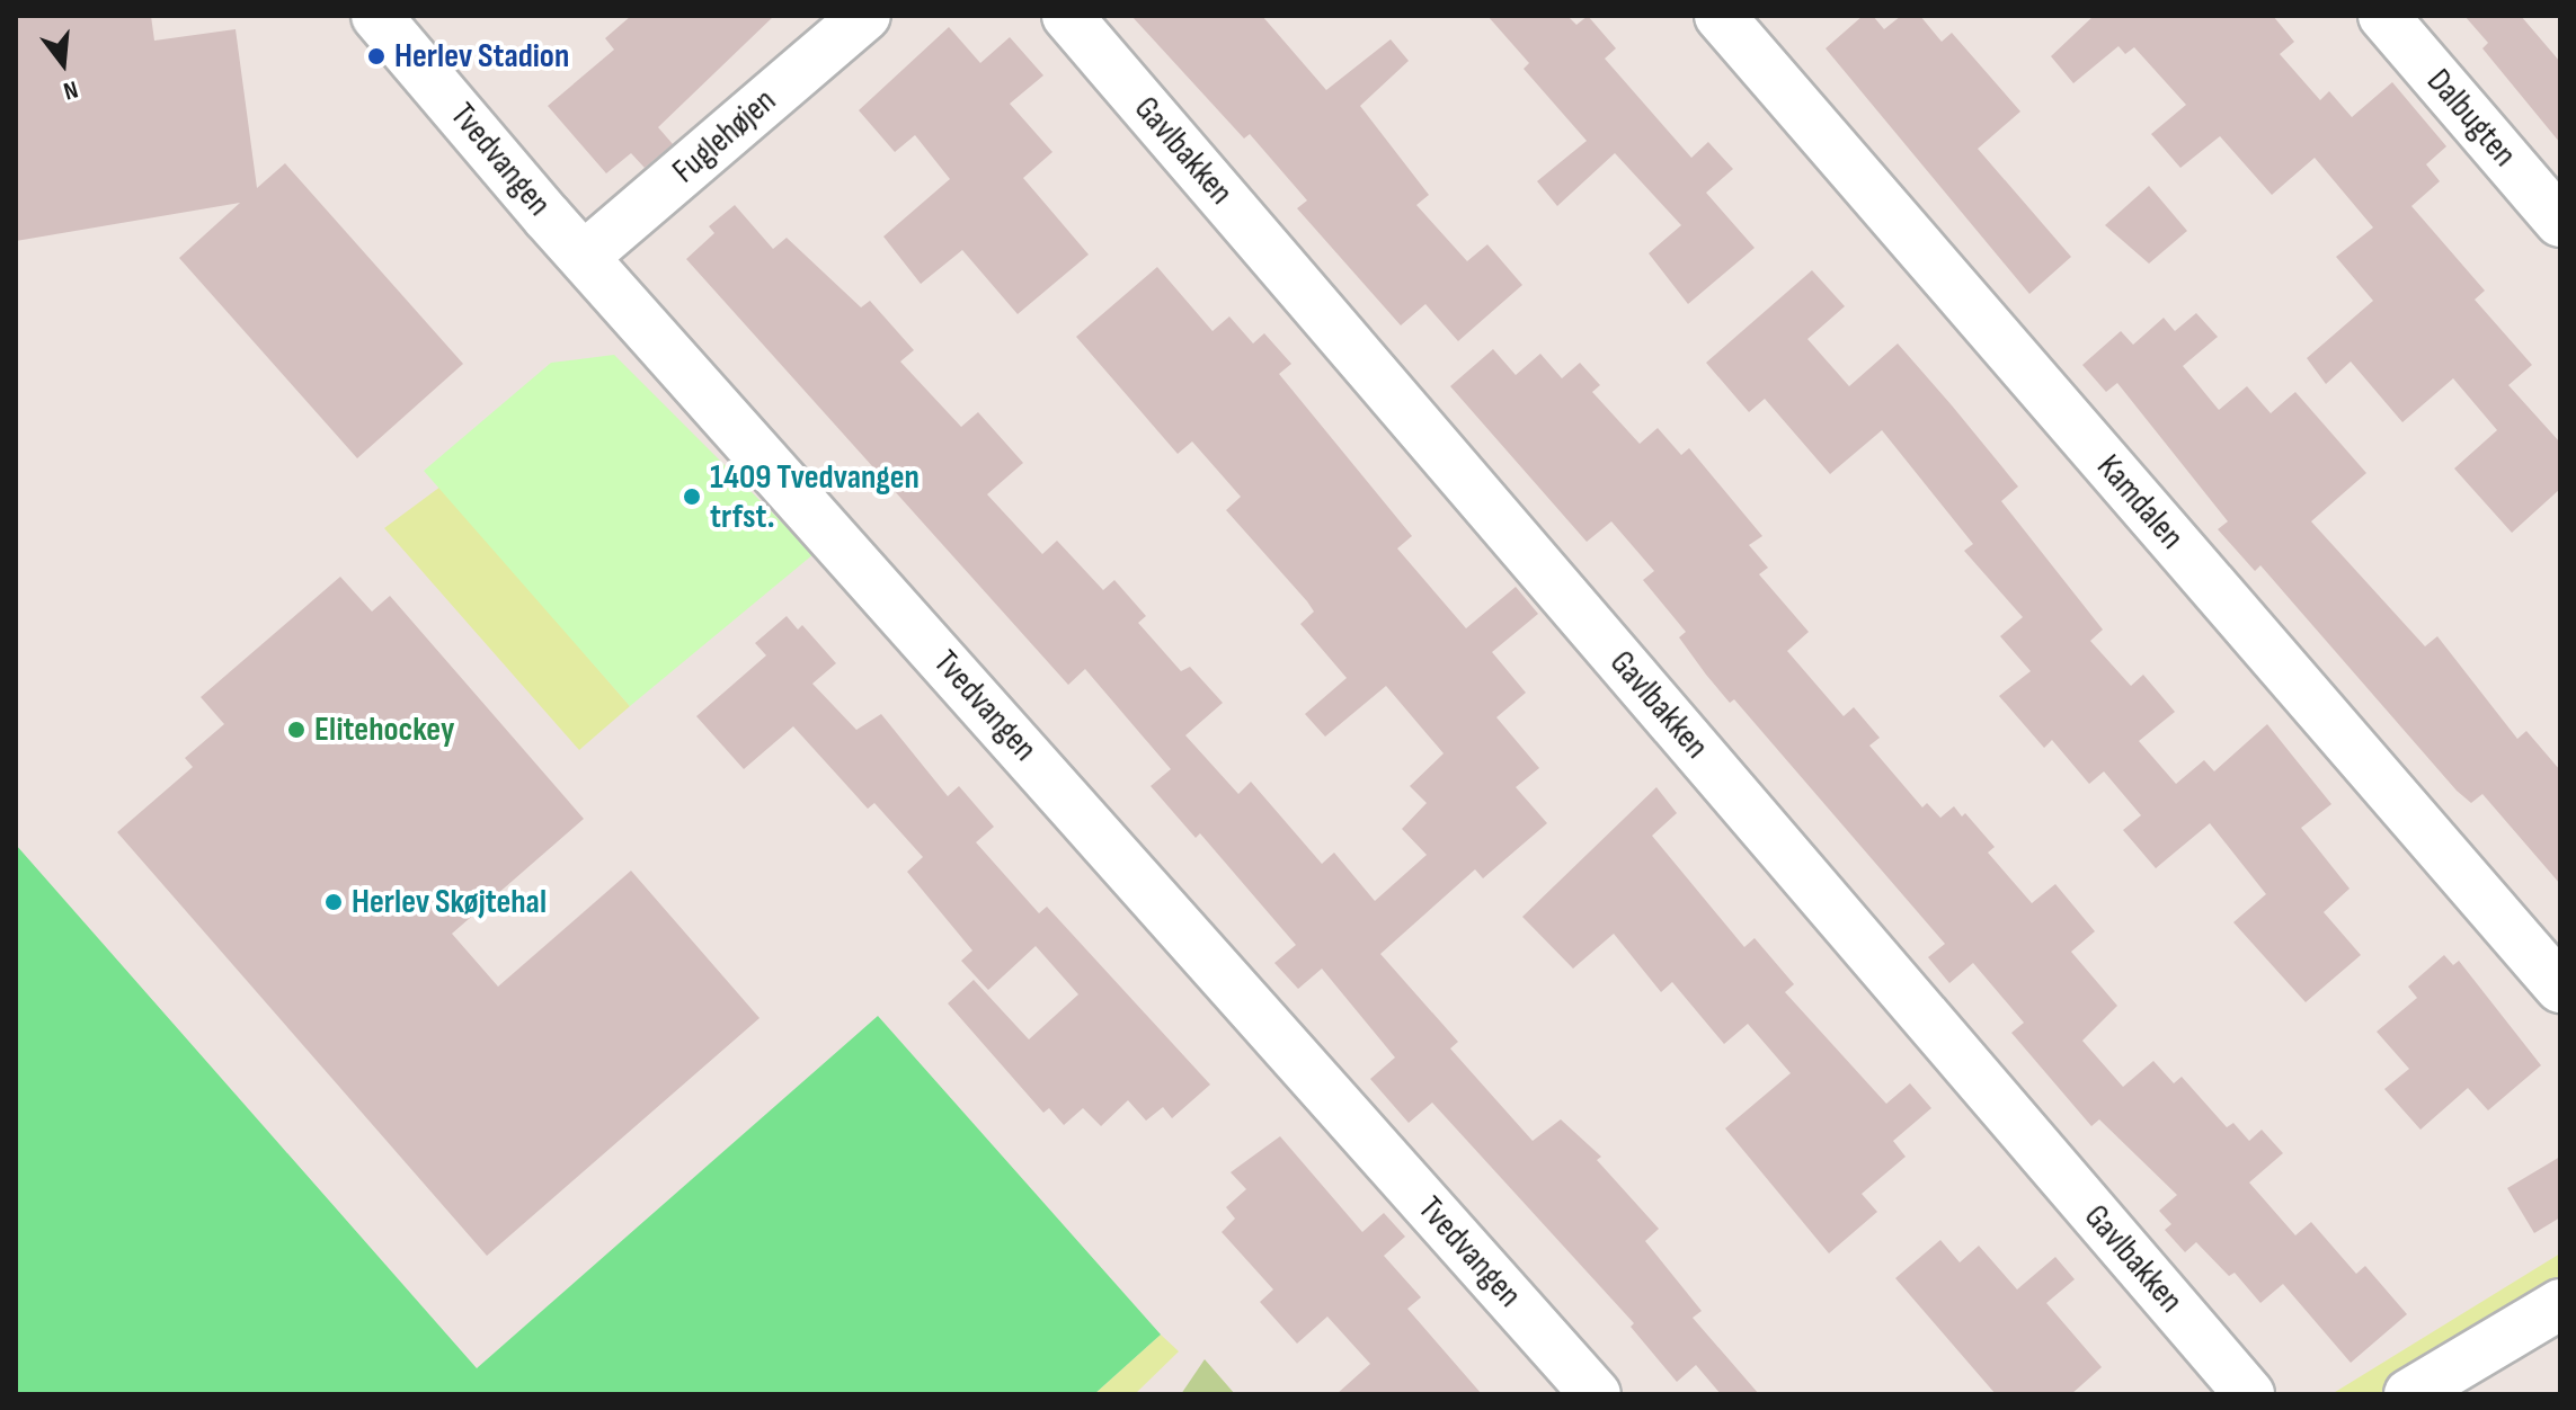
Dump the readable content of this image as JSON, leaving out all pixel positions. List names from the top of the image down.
{
  "streets": {
    "street": [
      "Dalbugten",
      "Fuglehøjen",
      "Gavlbakken",
      "Tvedvangen",
      "Kamdalen"
    ]
  },
  "crossings": [
    ["Fuglehøjen", "Tvedvangen"]
  ],
  "places": [
    "Herlev Stadion",
    "1409 Tvedvangen trfst.",
    "Elitehockey",
    "Herlev Skøjtehal"
  ],
  "north": "bottom"
}
